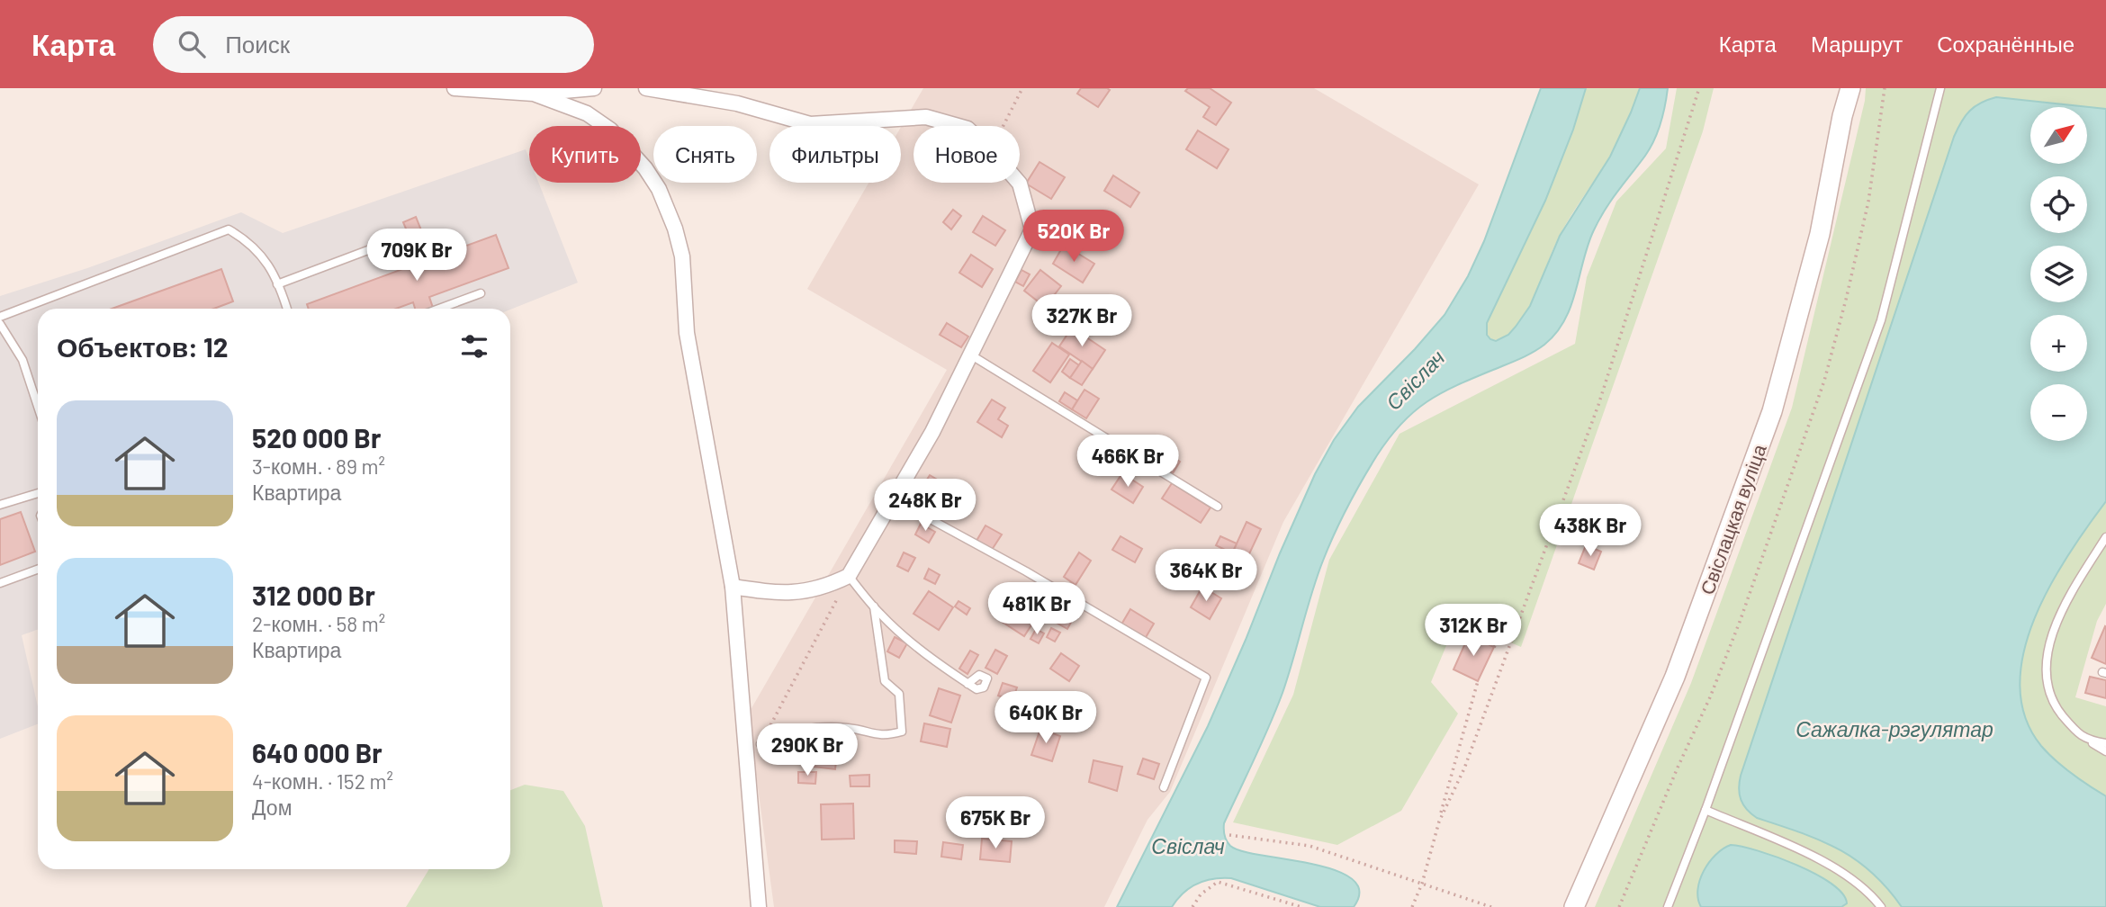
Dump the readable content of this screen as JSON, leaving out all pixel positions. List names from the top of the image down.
{
  "streets": {
    "main road": ["Свіслацкая вуліца"]
  },
  "water": ["Свіслач", "Сажалка-рэгулятар"],
  "north": "top right",
  "page": {
    "header": "Карта",
    "search": "Поиск",
    "nav": ["Карта", "Маршрут", "Сохранённые"],
    "map_buttons": ["+", "−"],
    "chip": [
      "Купить",
      "Снять",
      "Фильтры",
      "Новое"
    ],
    "price": [
      "520K Br",
      "709K Br",
      "327K Br",
      "466K Br",
      "248K Br",
      "438K Br",
      "364K Br",
      "481K Br",
      "312K Br",
      "640K Br",
      "290K Br",
      "675K Br"
    ],
    "heading": "Объектов: 12",
    "list": [
      {
        "name": "520 000 Br",
        "note": "3-комн. · 89 m² · Квартира"
      },
      {
        "name": "312 000 Br",
        "note": "2-комн. · 58 m² · Квартира"
      },
      {
        "name": "640 000 Br",
        "note": "4-комн. · 152 m² · Дом"
      }
    ]
  }
}
